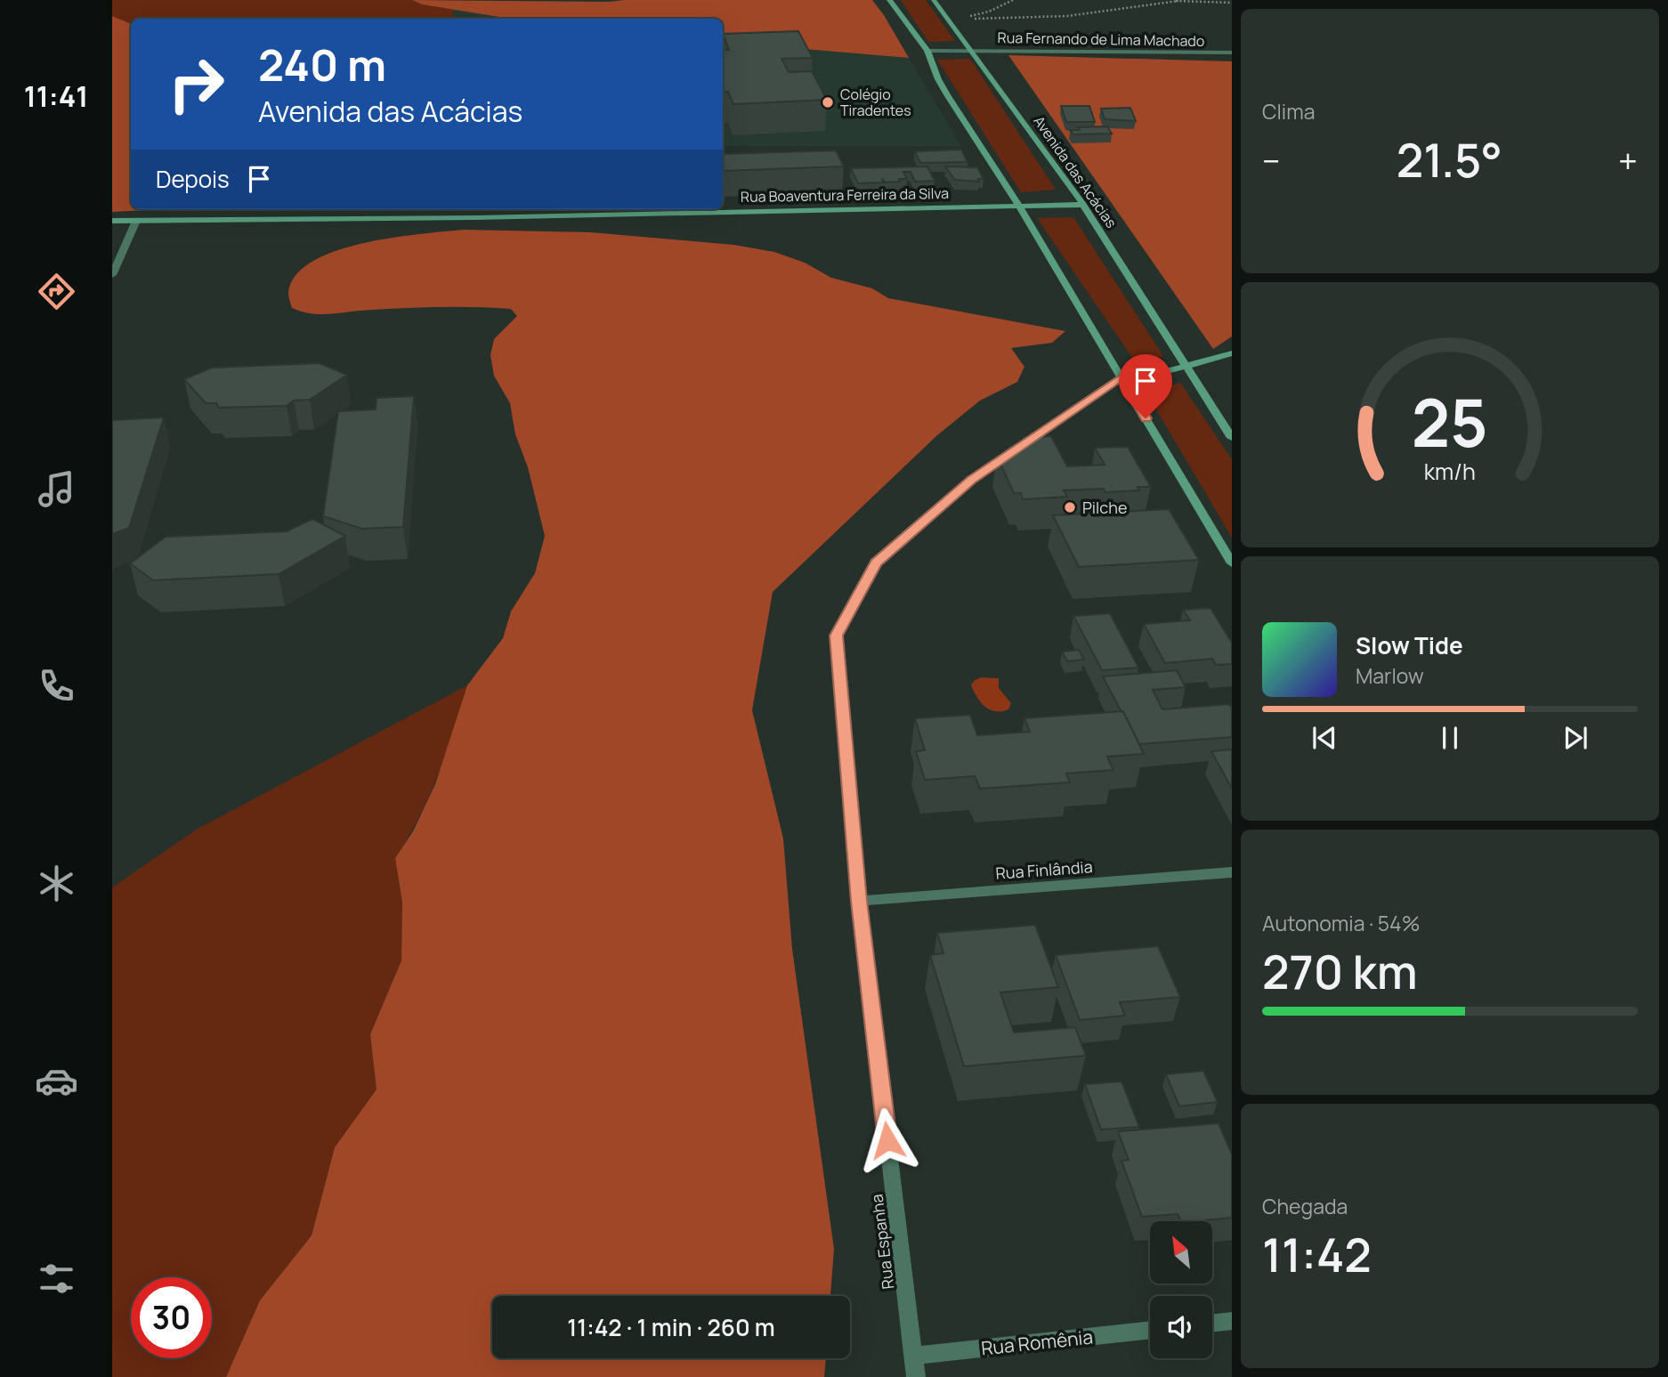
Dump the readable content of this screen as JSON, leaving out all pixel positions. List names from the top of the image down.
{
  "streets": {
    "street": [
      "Rua Fernando de Lima Machado",
      "Avenida das Acácias",
      "Rua Boaventura Ferreira da Silva",
      "Rua Finlândia",
      "Rua Espanha",
      "Rua Romênia"
    ]
  },
  "crossings": [
    ["Rua Fernando de Lima Machado", "Avenida das Acácias"],
    ["Rua Finlândia", "Rua Espanha"],
    ["Rua Espanha", "Rua Romênia"]
  ],
  "places": ["Colégio Tiradentes", "Pilche"],
  "north": "top left",
  "page": {
    "tabs": "11:41",
    "tile": [
      "Clima",
      ["Autonomia · 54%", "270 km"],
      ["Chegada", "11:42"]
    ],
    "turn": ["240 m", "Avenida das Acácias"],
    "heat": ["−", "21.5°", "+"],
    "then": "Depois",
    "song": ["Slow Tide", "Marlow"],
    "limit": "30",
    "trip": "11:42 · 1 min · 260 m",
    "gauge": ["25", "km/h"]
  }
}
